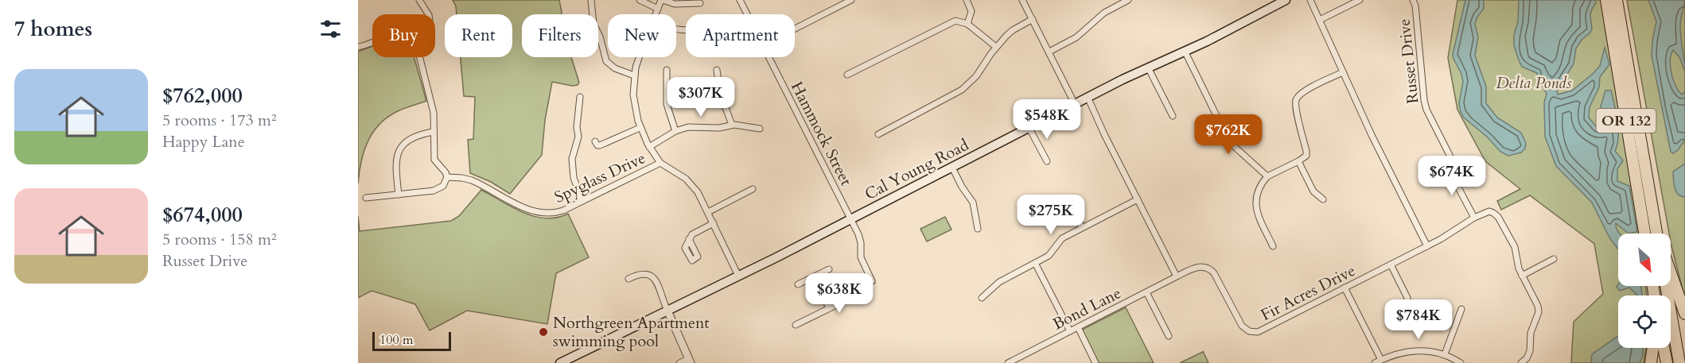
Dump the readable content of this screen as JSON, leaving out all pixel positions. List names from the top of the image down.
{
  "streets": {
    "highway": ["OR 132"],
    "main road": ["Cal Young Road"],
    "street": [
      "Russet Drive",
      "Hammock Street",
      "Spyglass Drive",
      "Fir Acres Drive",
      "Bond Lane"
    ]
  },
  "crossings": [
    ["Russet Drive", "Fir Acres Drive"],
    ["Hammock Street", "Cal Young Road"],
    ["Cal Young Road", "Spyglass Drive"],
    ["Fir Acres Drive", "Bond Lane"]
  ],
  "parks": ["Delta Ponds"],
  "places": ["Northgreen Apartment swimming pool"],
  "scale_bar": "100 m",
  "north": "bottom right",
  "page": {
    "heading": "7 homes",
    "chip": [
      "Buy",
      "Rent",
      "Filters",
      "New",
      "Apartment"
    ],
    "list": [
      {
        "name": "$762,000",
        "note": "5 rooms · 173 m² · Happy Lane"
      },
      {
        "name": "$674,000",
        "note": "5 rooms · 158 m² · Russet Drive"
      }
    ],
    "price": [
      "$307K",
      "$548K",
      "$762K",
      "$674K",
      "$275K",
      "$638K",
      "$784K"
    ],
    "scale": "100 m"
  }
}
